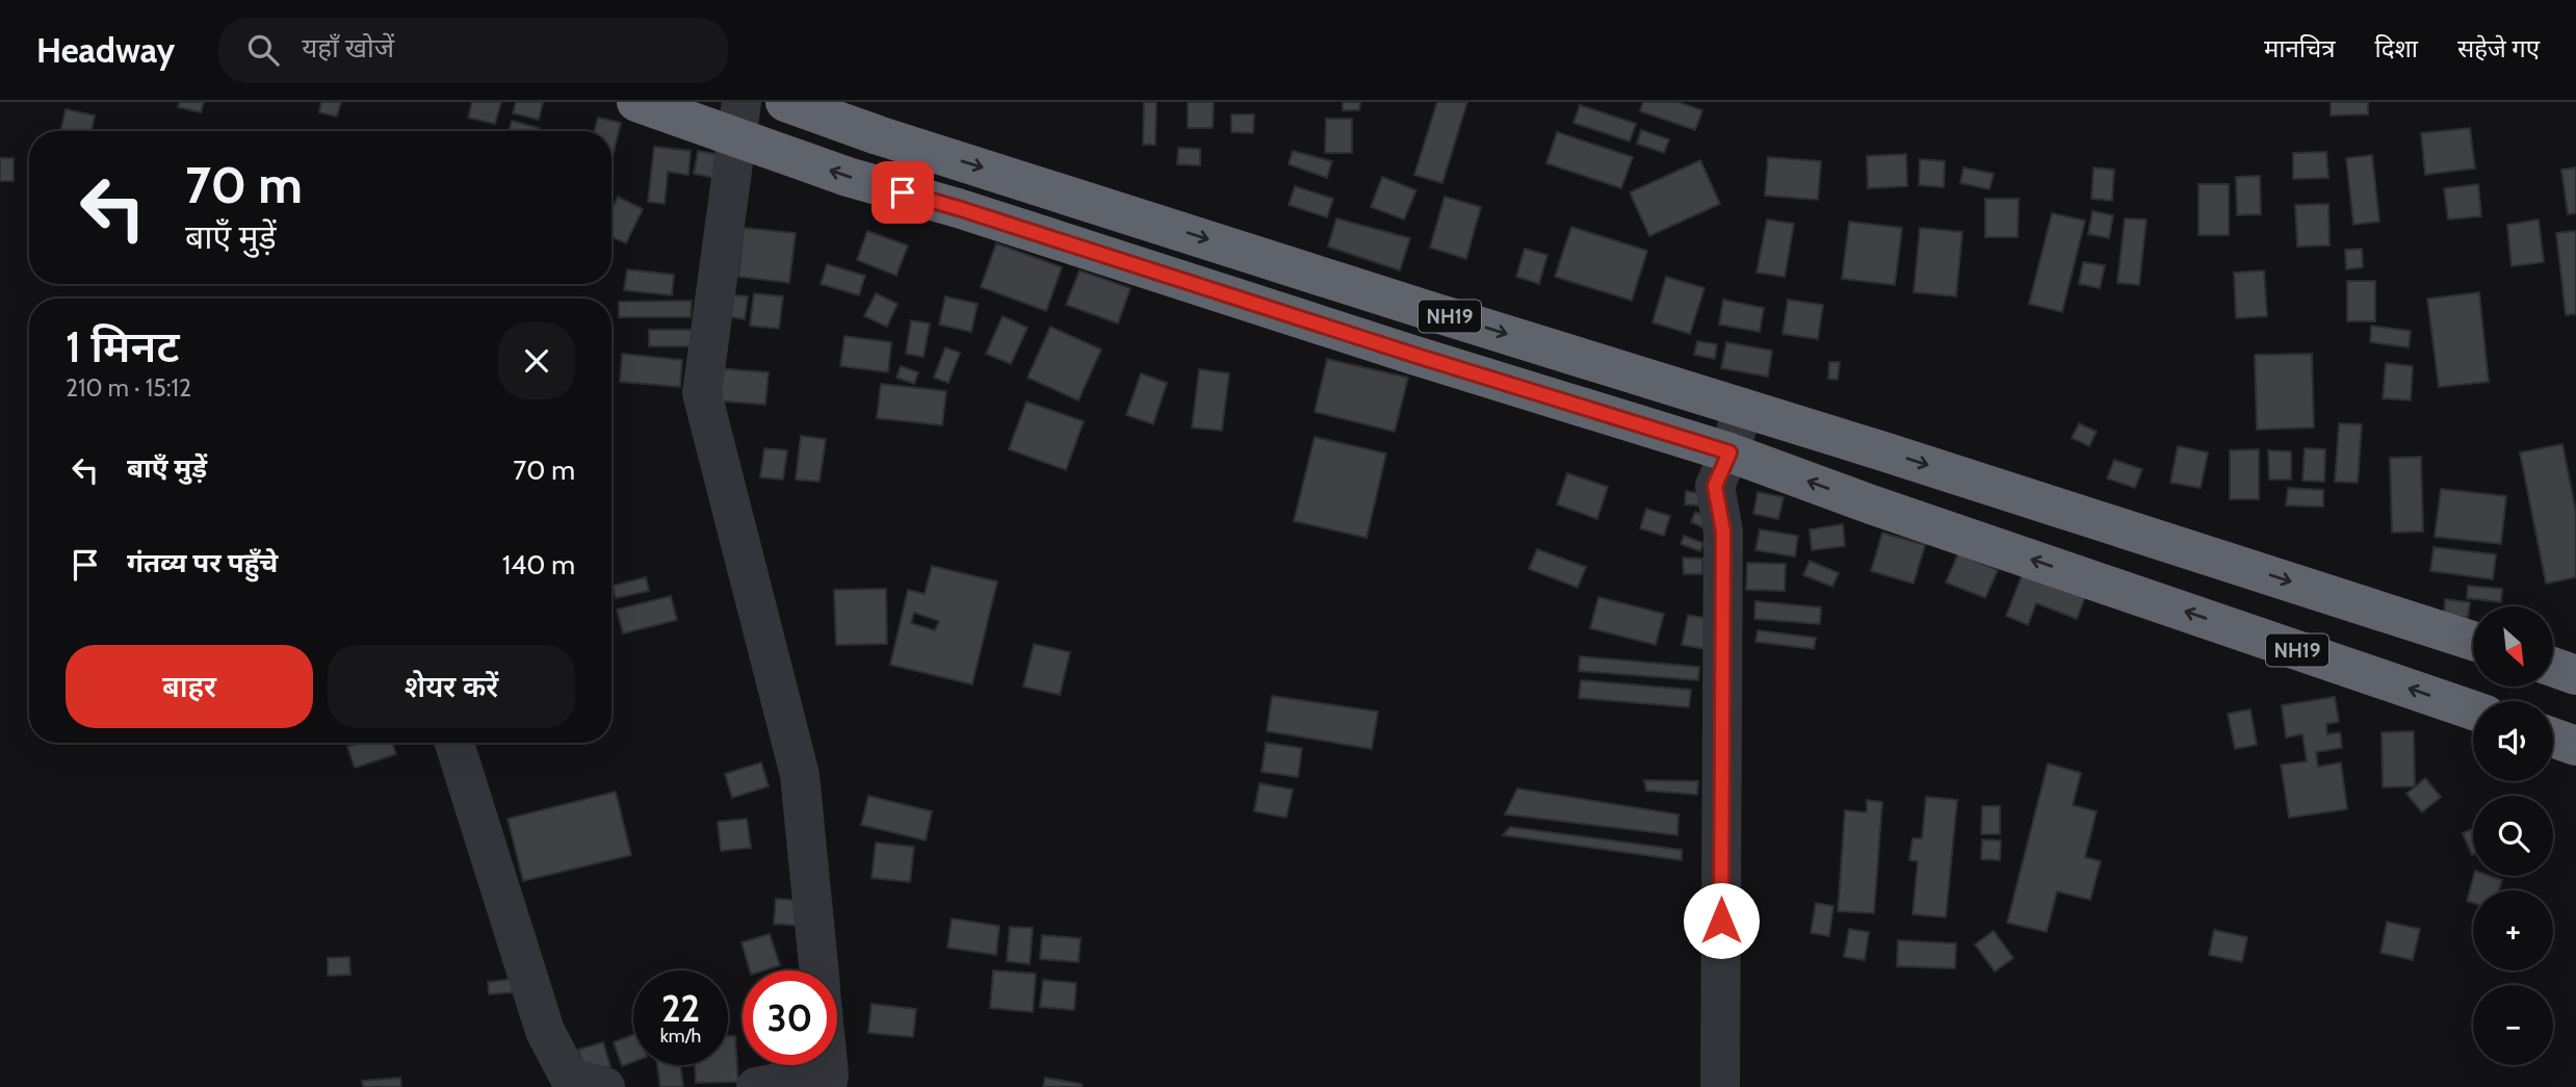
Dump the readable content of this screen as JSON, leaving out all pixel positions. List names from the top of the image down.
{
  "streets": {
    "highway": ["NH19"]
  },
  "north": "bottom right",
  "page": {
    "header": "Headway",
    "search": "यहाँ खोजें",
    "nav": ["मानचित्र", "दिशा", "सहेजे गए"],
    "turn": ["70 m", "बाएँ मुड़ें"],
    "heading": ["1 मिनट", "210 m · 15:12"],
    "list": [
      {
        "name": "बाएँ मुड़ें",
        "value": "70 m"
      },
      {
        "name": "गंतव्य पर पहुँचे",
        "value": "140 m"
      }
    ],
    "map_buttons": ["+", "−"],
    "buttons": ["बाहर", "शेयर करें"],
    "speed": "22 km/h",
    "limit": "30"
  }
}
